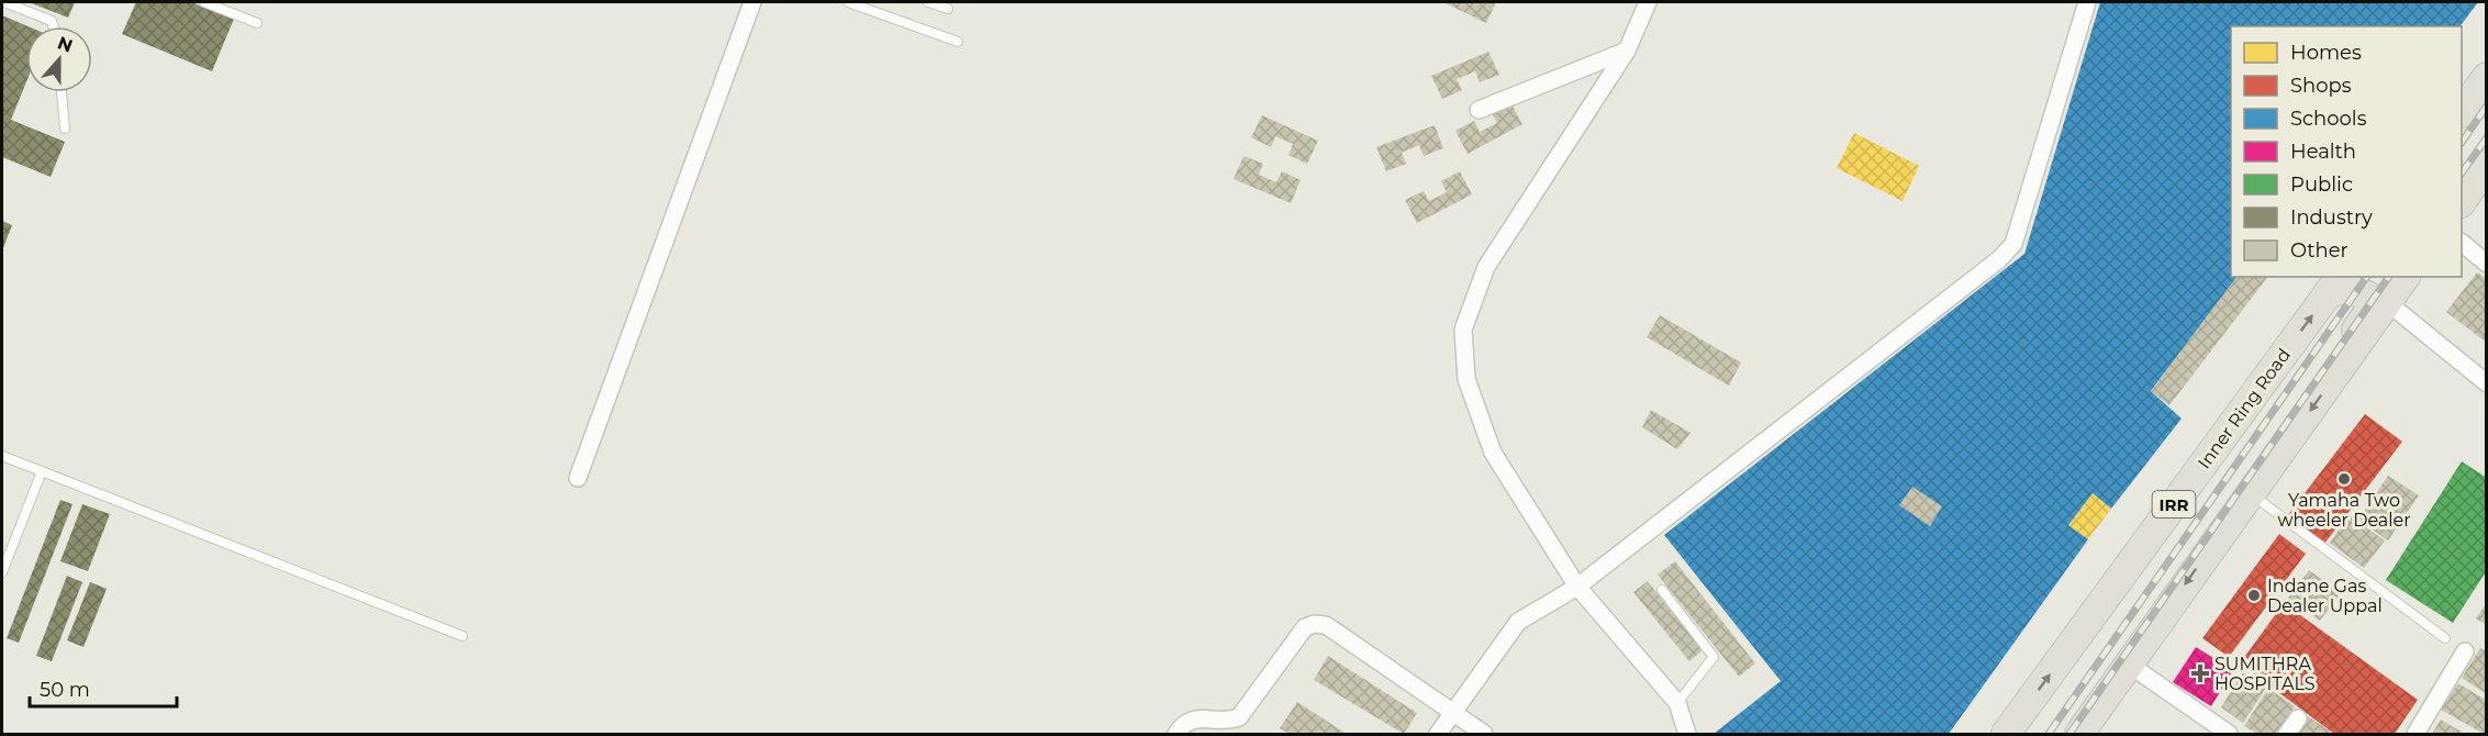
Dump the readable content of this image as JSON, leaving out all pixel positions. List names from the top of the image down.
{
  "streets": {
    "highway": ["Inner Ring Road", "IRR"]
  },
  "places": {
    "other": ["Yamaha Two wheeler Dealer", "Indane Gas Dealer Uppal"],
    "health": ["SUMITHRA HOSPITALS"]
  },
  "legend": [
    "Homes",
    "Shops",
    "Schools",
    "Health",
    "Public",
    "Industry",
    "Other"
  ],
  "scale_bar": "50 m",
  "north": "top"
}
